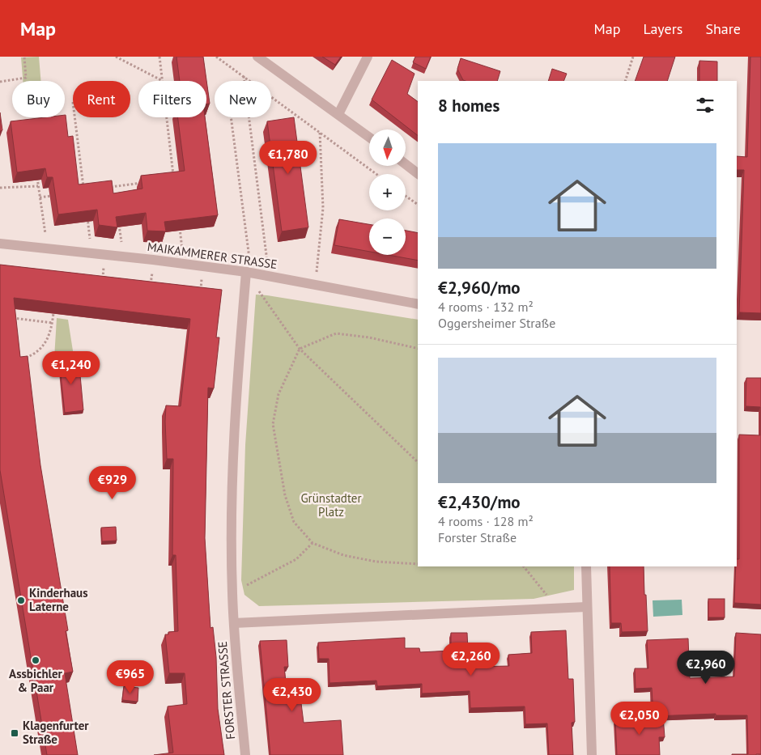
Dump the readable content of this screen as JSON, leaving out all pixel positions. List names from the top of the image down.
{
  "streets": {
    "street": ["MAIKAMMERER STRASSE", "FORSTER STRASSE"]
  },
  "parks": ["Grünstadter Platz"],
  "places": {
    "other": ["Kinderhaus Laterne", "Assbichler & Paar"],
    "transit": ["Klagenfurter Straße"]
  },
  "north": "bottom",
  "page": {
    "header": "Map",
    "nav": ["Map", "Layers", "Share"],
    "chip": [
      "Buy",
      "Rent",
      "Filters",
      "New"
    ],
    "heading": "8 homes",
    "map_buttons": ["+", "−"],
    "list": [
      {
        "name": "€2,960/mo",
        "note": "4 rooms · 132 m² · Oggersheimer Straße"
      },
      {
        "name": "€2,430/mo",
        "note": "4 rooms · 128 m² · Forster Straße"
      }
    ],
    "price": [
      "€1,780",
      "€1,240",
      "€929",
      "€2,260",
      "€2,960",
      "€965",
      "€2,430",
      "€2,050"
    ]
  }
}
